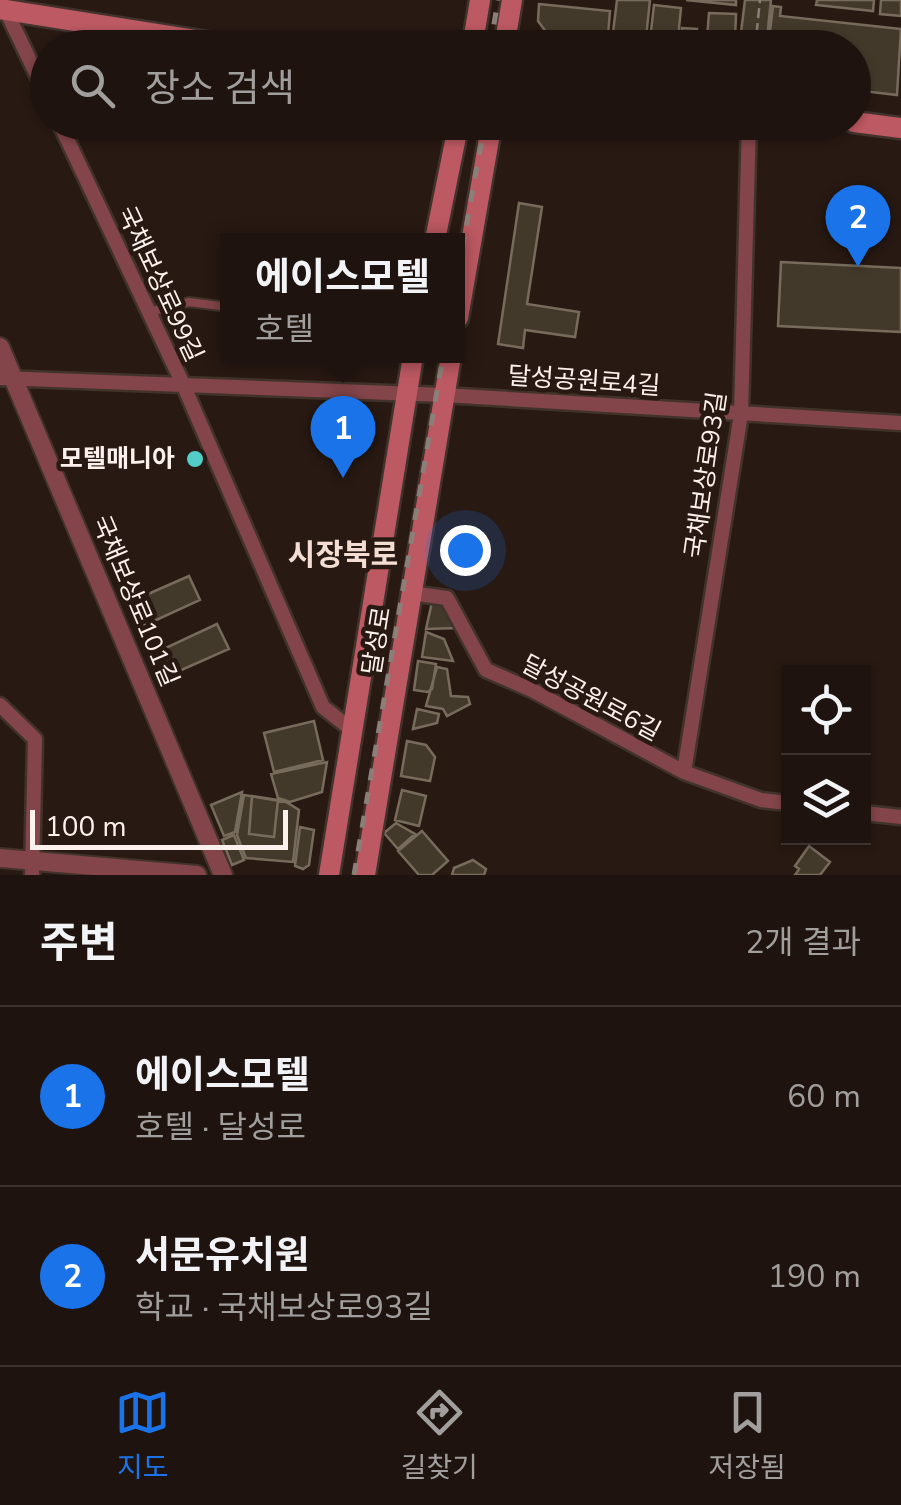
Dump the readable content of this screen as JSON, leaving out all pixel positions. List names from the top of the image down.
{
  "streets": {
    "main road": ["달성로"],
    "street": [
      "국채보상로99길",
      "달성공원로4길",
      "국채보상로93길",
      "국채보상로101길",
      "달성공원로6길"
    ]
  },
  "crossings": [
    ["국채보상로99길", "달성공원로4길"],
    ["달성공원로4길", "국채보상로93길"],
    ["달성공원로4길", "국채보상로101길"],
    ["달성공원로4길", "달성로"],
    ["국채보상로93길", "달성공원로6길"],
    ["달성로", "달성공원로6길"]
  ],
  "districts": ["시장북로"],
  "places": ["모텔매니아"],
  "scale_bar": "100 m",
  "page": {
    "search": "장소 검색",
    "pins": ["2", "1"],
    "popup": ["에이스모텔", "호텔"],
    "scale": "100 m",
    "heading": ["주변", "2개 결과"],
    "list": [
      {
        "mark": "1",
        "name": "에이스모텔",
        "note": "호텔 · 달성로",
        "value": "60 m"
      },
      {
        "mark": "2",
        "name": "서문유치원",
        "note": "학교 · 국채보상로93길",
        "value": "190 m"
      }
    ],
    "nav": ["지도", "길찾기", "저장됨"]
  }
}
